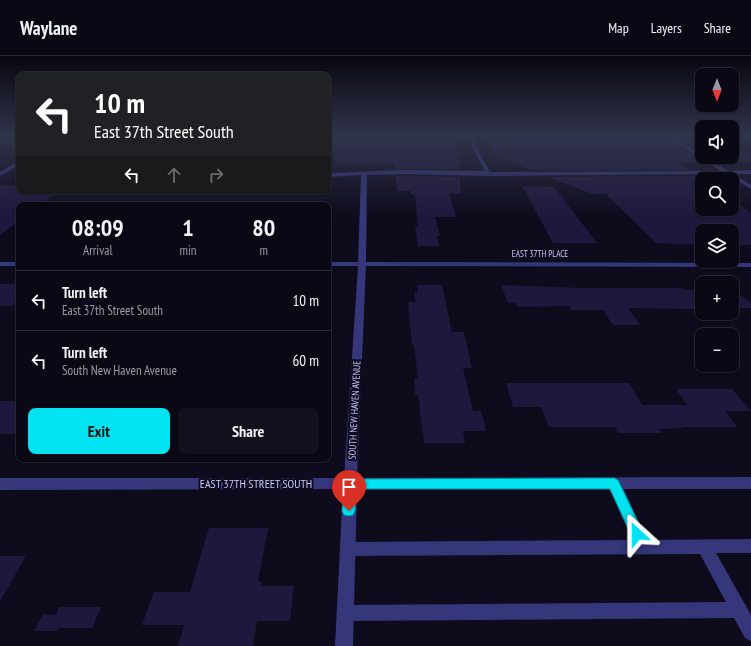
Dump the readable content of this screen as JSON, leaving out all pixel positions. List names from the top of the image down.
{
  "streets": {
    "street": ["EAST 37TH PLACE", "SOUTH NEW HAVEN AVENUE", "EAST 37TH STREET SOUTH"]
  },
  "crossings": [
    ["EAST 37TH PLACE", "SOUTH NEW HAVEN AVENUE"],
    ["SOUTH NEW HAVEN AVENUE", "EAST 37TH STREET SOUTH"]
  ],
  "north": "bottom",
  "page": {
    "header": "Waylane",
    "nav": ["Map", "Layers", "Share"],
    "map_buttons": ["+", "−"],
    "turn": ["10 m", "East 37th Street South"],
    "eta": [
      "08:09",
      "Arrival",
      "1",
      "min",
      "80",
      "m"
    ],
    "list": [
      {
        "name": "Turn left",
        "note": "East 37th Street South",
        "value": "10 m"
      },
      {
        "name": "Turn left",
        "note": "South New Haven Avenue",
        "value": "60 m"
      }
    ],
    "buttons": ["Exit", "Share"]
  }
}
